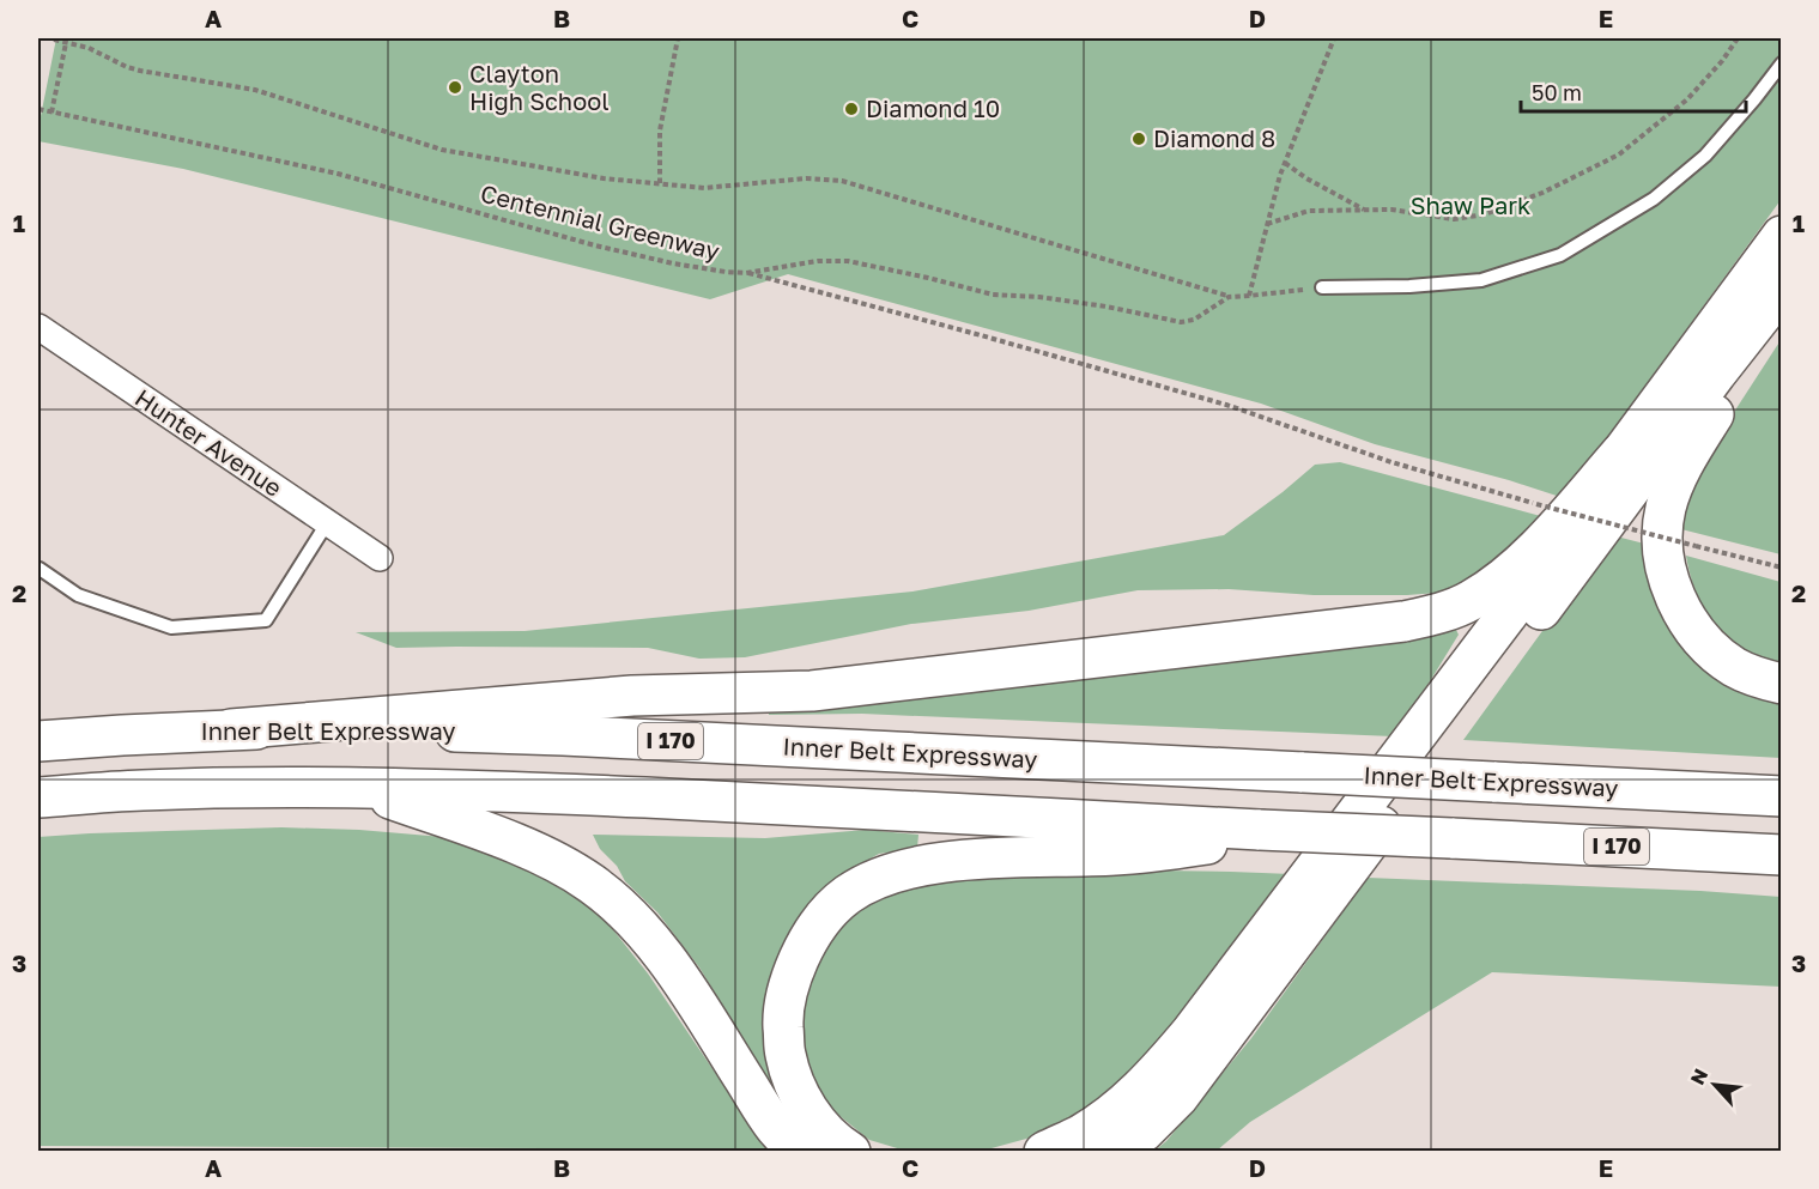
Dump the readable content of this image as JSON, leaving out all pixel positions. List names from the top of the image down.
{
  "streets": {
    "highway": ["Inner Belt Expressway", "I 170"],
    "street": ["Hunter Avenue"],
    "path": ["Centennial Greenway"]
  },
  "parks": ["Shaw Park"],
  "places": ["Clayton High School", "Diamond 10", "Diamond 8"],
  "scale_bar": "50 m",
  "north": "top left",
  "grid": {
    "columns": [
      "A",
      "B",
      "C",
      "D",
      "E"
    ],
    "rows": ["1", "2", "3"]
  }
}
